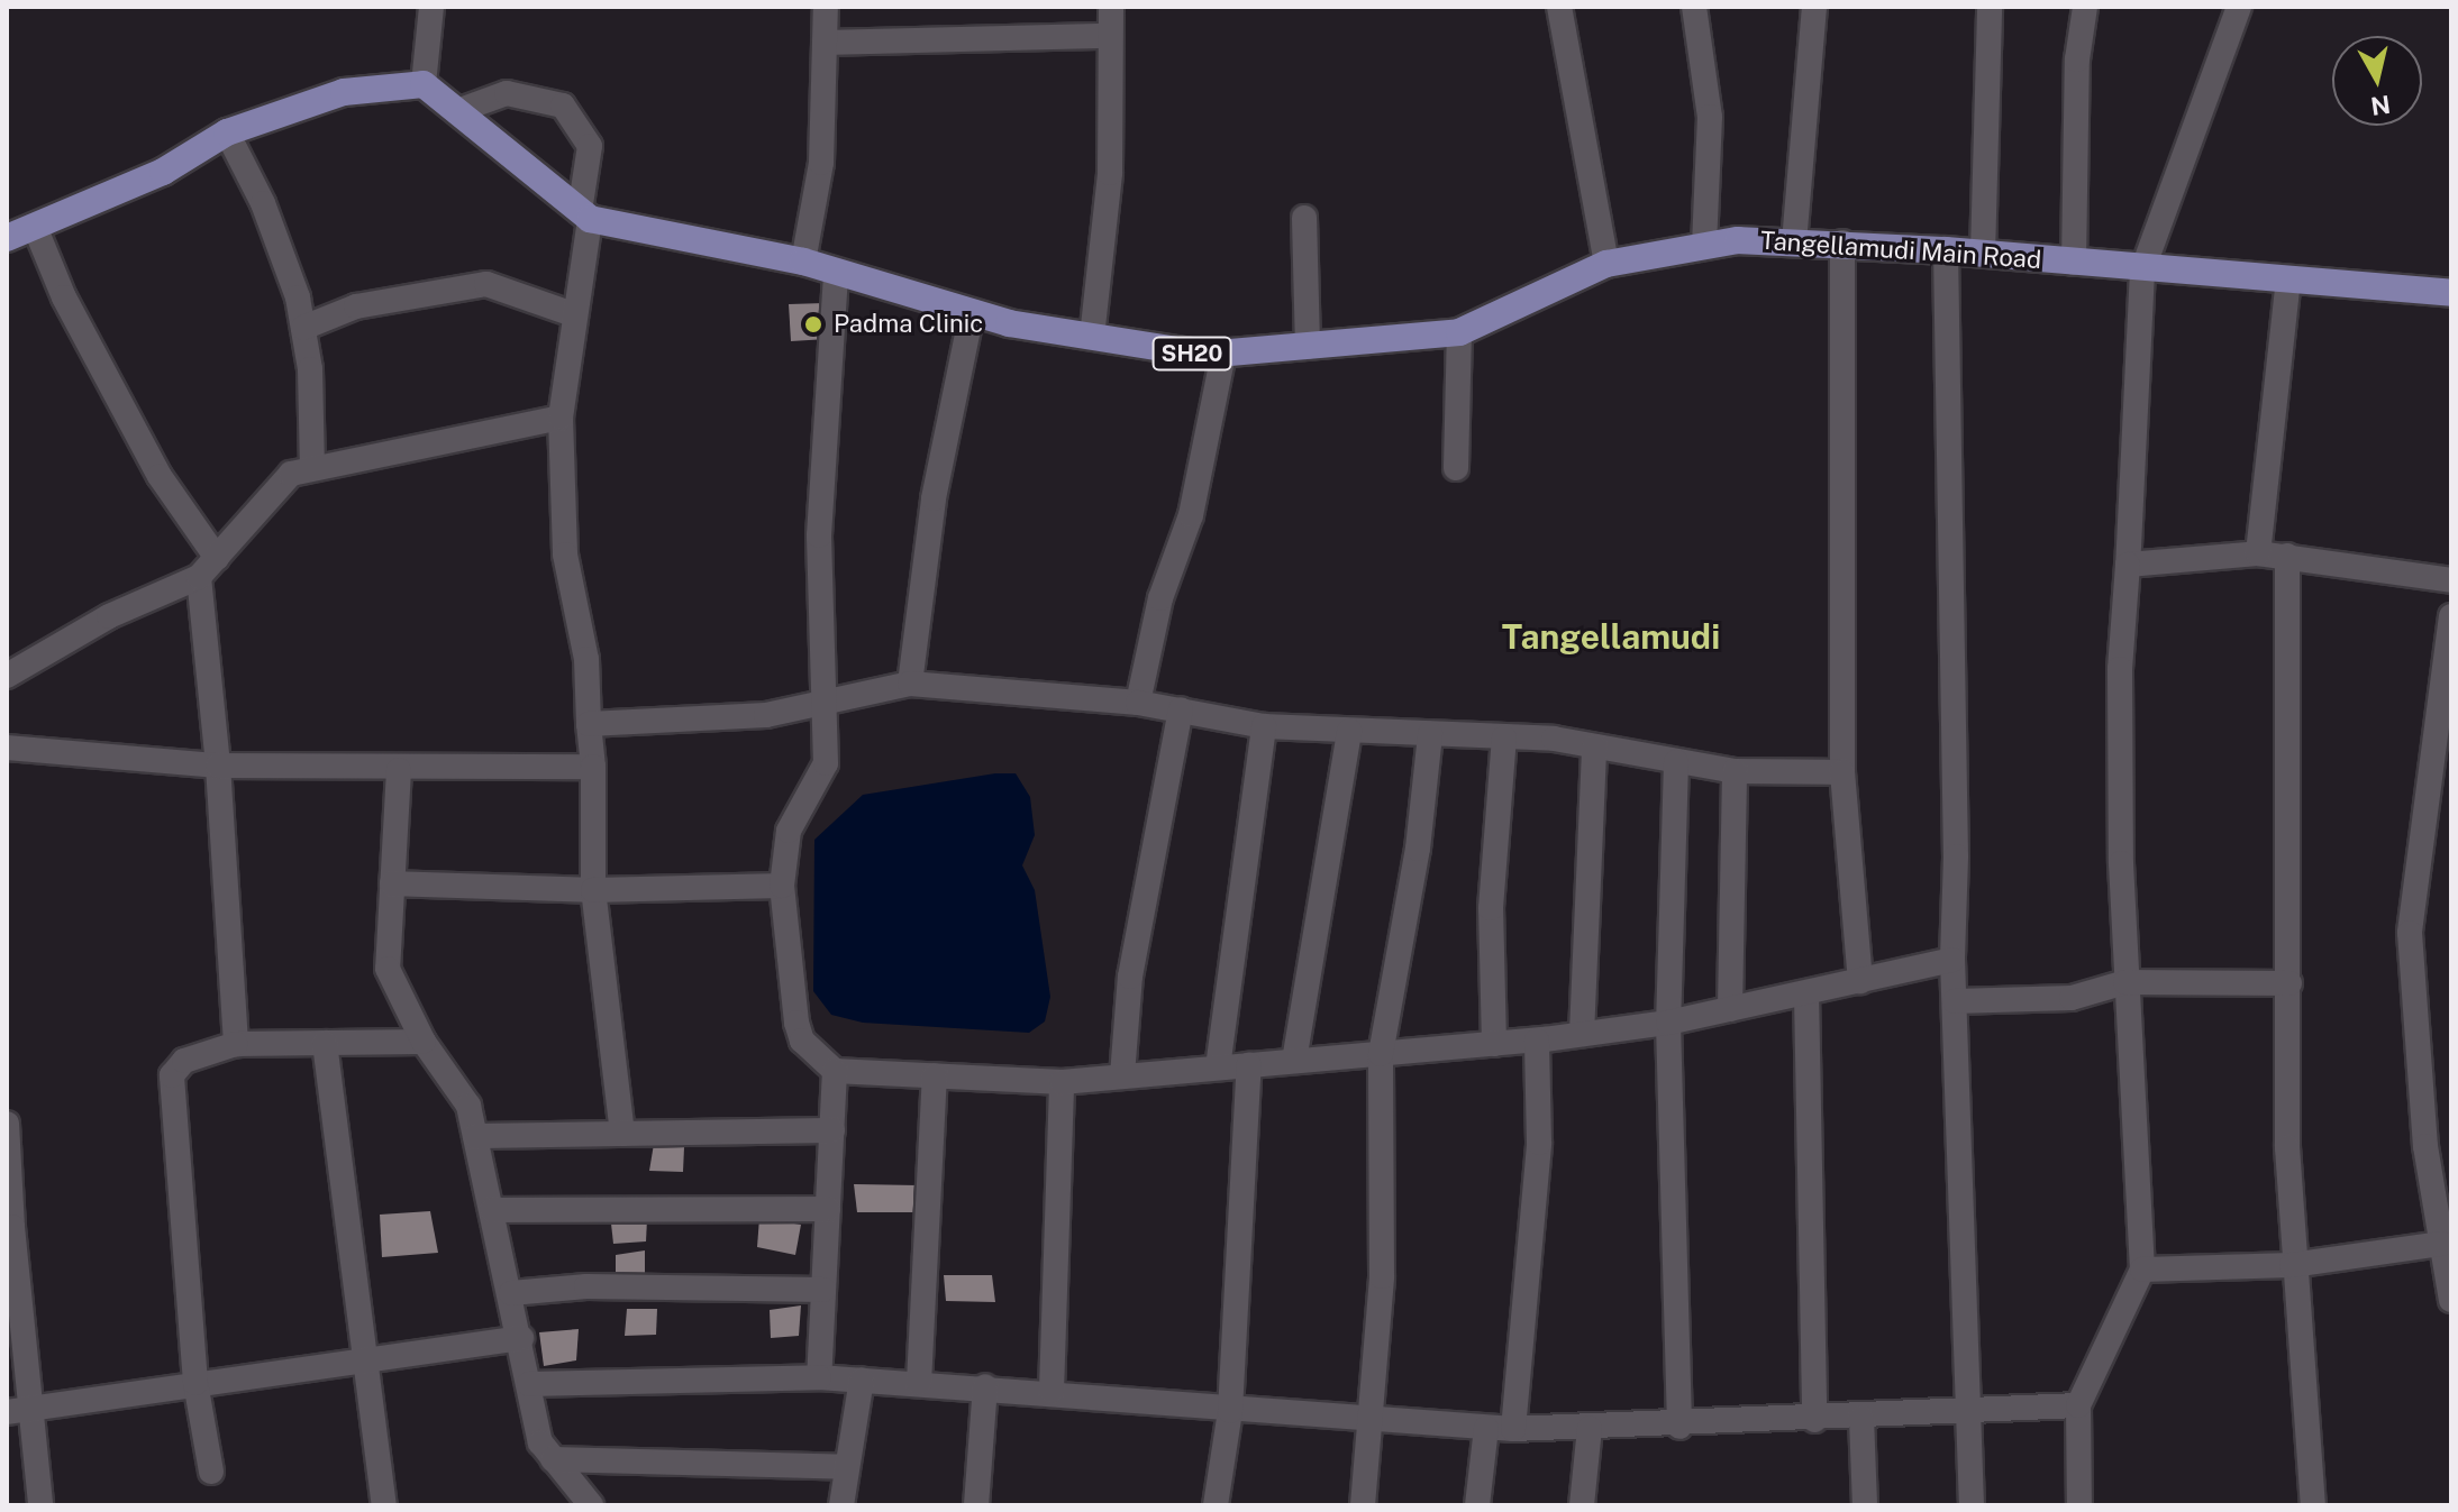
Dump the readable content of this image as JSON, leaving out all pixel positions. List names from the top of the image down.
{
  "streets": {
    "main road": ["Tangellamudi Main Road", "SH20"]
  },
  "districts": ["Tangellamudi"],
  "places": ["Padma Clinic"],
  "north": "bottom"
}
